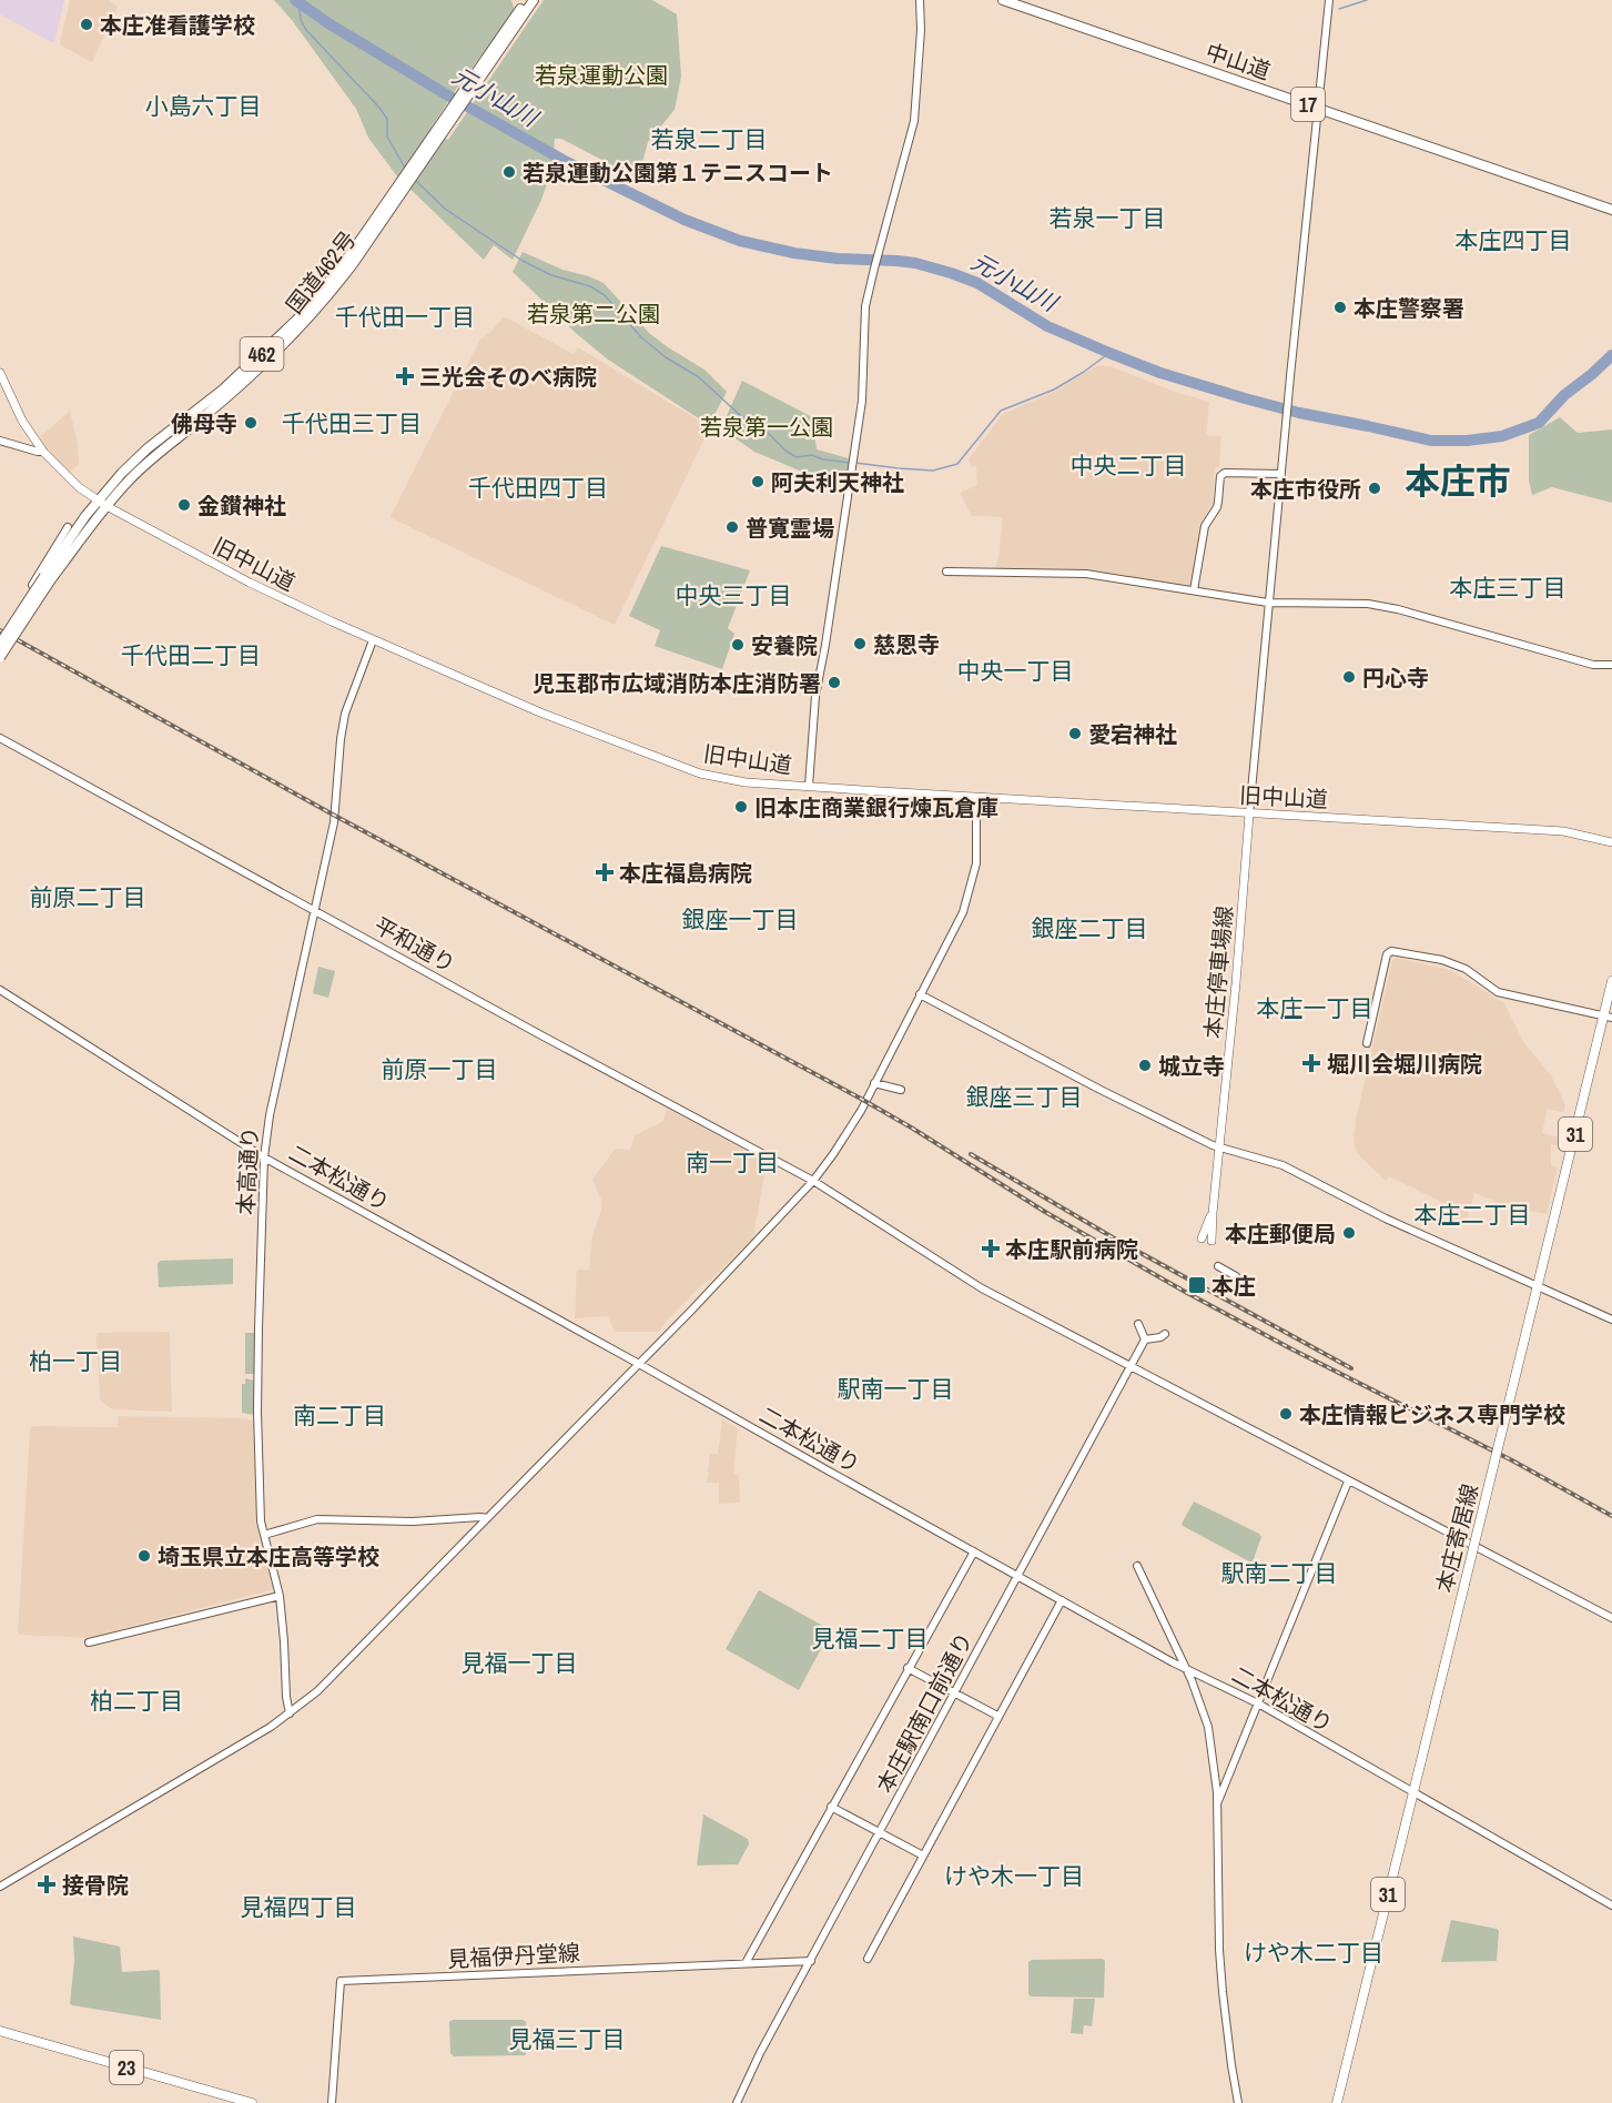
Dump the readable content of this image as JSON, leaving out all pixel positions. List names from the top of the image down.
{
  "streets": {
    "highway": [
      "中山道",
      "17",
      "国道462号",
      "462"
    ],
    "main road": [
      "旧中山道",
      "本庄停車場線",
      "31",
      "本庄寄居線",
      "23"
    ],
    "street": [
      "平和通り",
      "本高通り",
      "二本松通り",
      "本庄駅南口前通り",
      "見福伊丹堂線"
    ]
  },
  "crossings": [
    ["国道462号", "旧中山道"],
    ["旧中山道", "本庄停車場線"],
    ["旧中山道", "本高通り"],
    ["平和通り", "本高通り"],
    ["平和通り", "本庄駅南口前通り"],
    ["本高通り", "二本松通り"],
    ["二本松通り", "本庄寄居線"],
    ["二本松通り", "本庄駅南口前通り"],
    ["本庄駅南口前通り", "見福伊丹堂線"]
  ],
  "districts": [
    "小島六丁目",
    "若泉二丁目",
    "若泉一丁目",
    "本庄四丁目",
    "千代田一丁目",
    "千代田三丁目",
    "中央二丁目",
    "本庄市",
    "千代田四丁目",
    "本庄三丁目",
    "中央三丁目",
    "千代田二丁目",
    "中央一丁目",
    "前原二丁目",
    "銀座一丁目",
    "銀座二丁目",
    "本庄一丁目",
    "前原一丁目",
    "銀座三丁目",
    "南一丁目",
    "本庄二丁目",
    "柏一丁目",
    "駅南一丁目",
    "南二丁目",
    "駅南二丁目",
    "見福二丁目",
    "見福一丁目",
    "柏二丁目",
    "けや木一丁目",
    "見福四丁目",
    "けや木二丁目",
    "見福三丁目"
  ],
  "water": ["元小山川"],
  "parks": ["若泉運動公園", "若泉第二公園", "若泉第一公園"],
  "places": {
    "other": [
      "本庄准看護学校",
      "若泉運動公園第１テニスコート",
      "本庄警察署",
      "佛母寺",
      "阿夫利天神社",
      "本庄市役所",
      "金鑚神社",
      "普寛霊場",
      "慈恩寺",
      "安養院",
      "円心寺",
      "児玉郡市広域消防本庄消防署",
      "愛宕神社",
      "旧本庄商業銀行煉瓦倉庫",
      "城立寺",
      "本庄郵便局",
      "本庄情報ビジネス専門学校",
      "埼玉県立本庄高等学校"
    ],
    "health": [
      "三光会そのべ病院",
      "本庄福島病院",
      "堀川会堀川病院",
      "本庄駅前病院",
      "接骨院"
    ],
    "transit": ["本庄"]
  }
}
